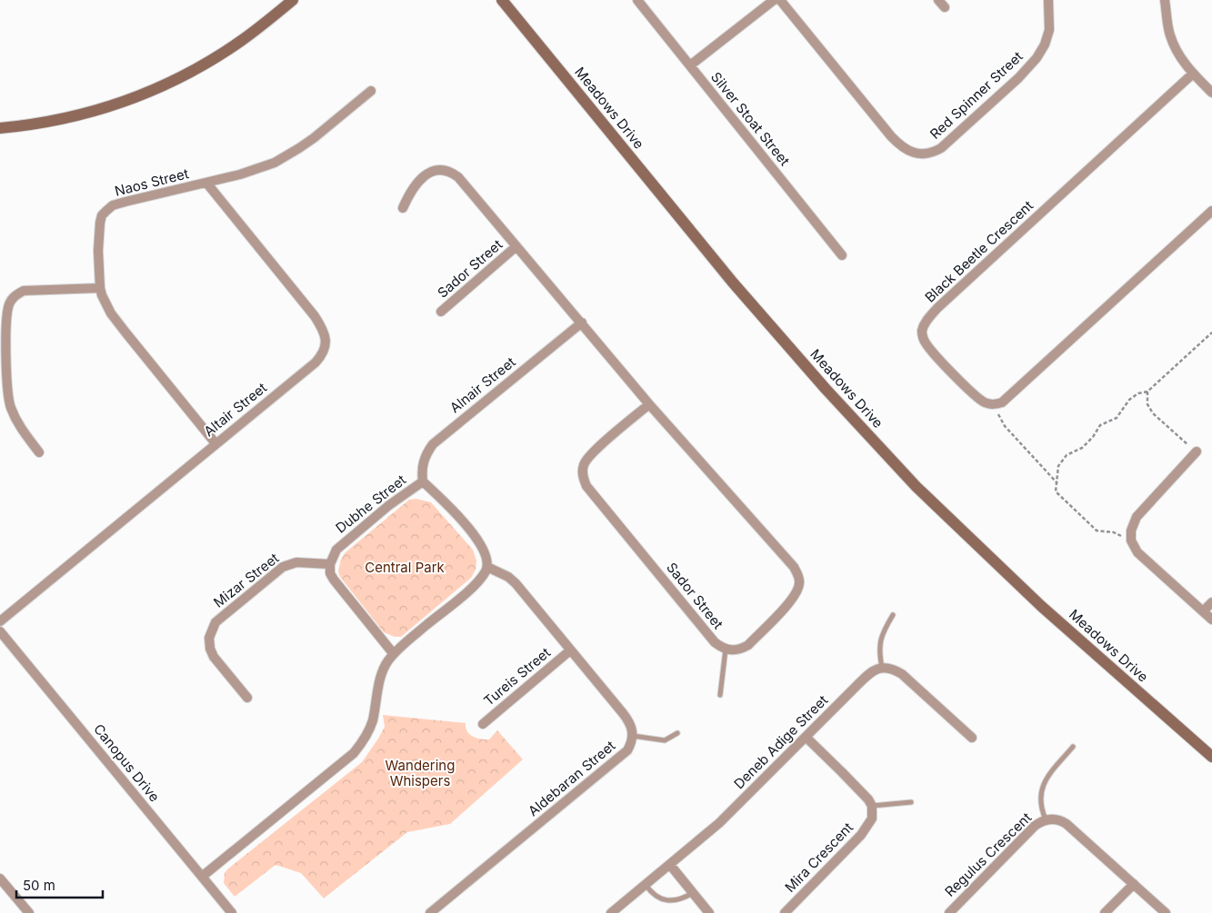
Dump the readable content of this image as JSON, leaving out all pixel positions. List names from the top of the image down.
{
  "streets": {
    "street": [
      "Red Spinner Street",
      "Meadows Drive",
      "Silver Stoat Street",
      "Naos Street",
      "Black Beetle Crescent",
      "Sador Street",
      "Alnair Street",
      "Altair Street",
      "Dubhe Street",
      "Mizar Street",
      "Tureis Street",
      "Deneb Adige Street",
      "Canopus Drive",
      "Aldebaran Street",
      "Regulus Crescent",
      "Mira Crescent"
    ]
  },
  "crossings": [
    ["Naos Street", "Altair Street"],
    ["Sador Street", "Alnair Street"],
    ["Alnair Street", "Dubhe Street"],
    ["Dubhe Street", "Mizar Street"],
    ["Dubhe Street", "Aldebaran Street"],
    ["Tureis Street", "Aldebaran Street"]
  ],
  "parks": ["Central Park", "Wandering Whispers"],
  "scale_bar": "50 m"
}
